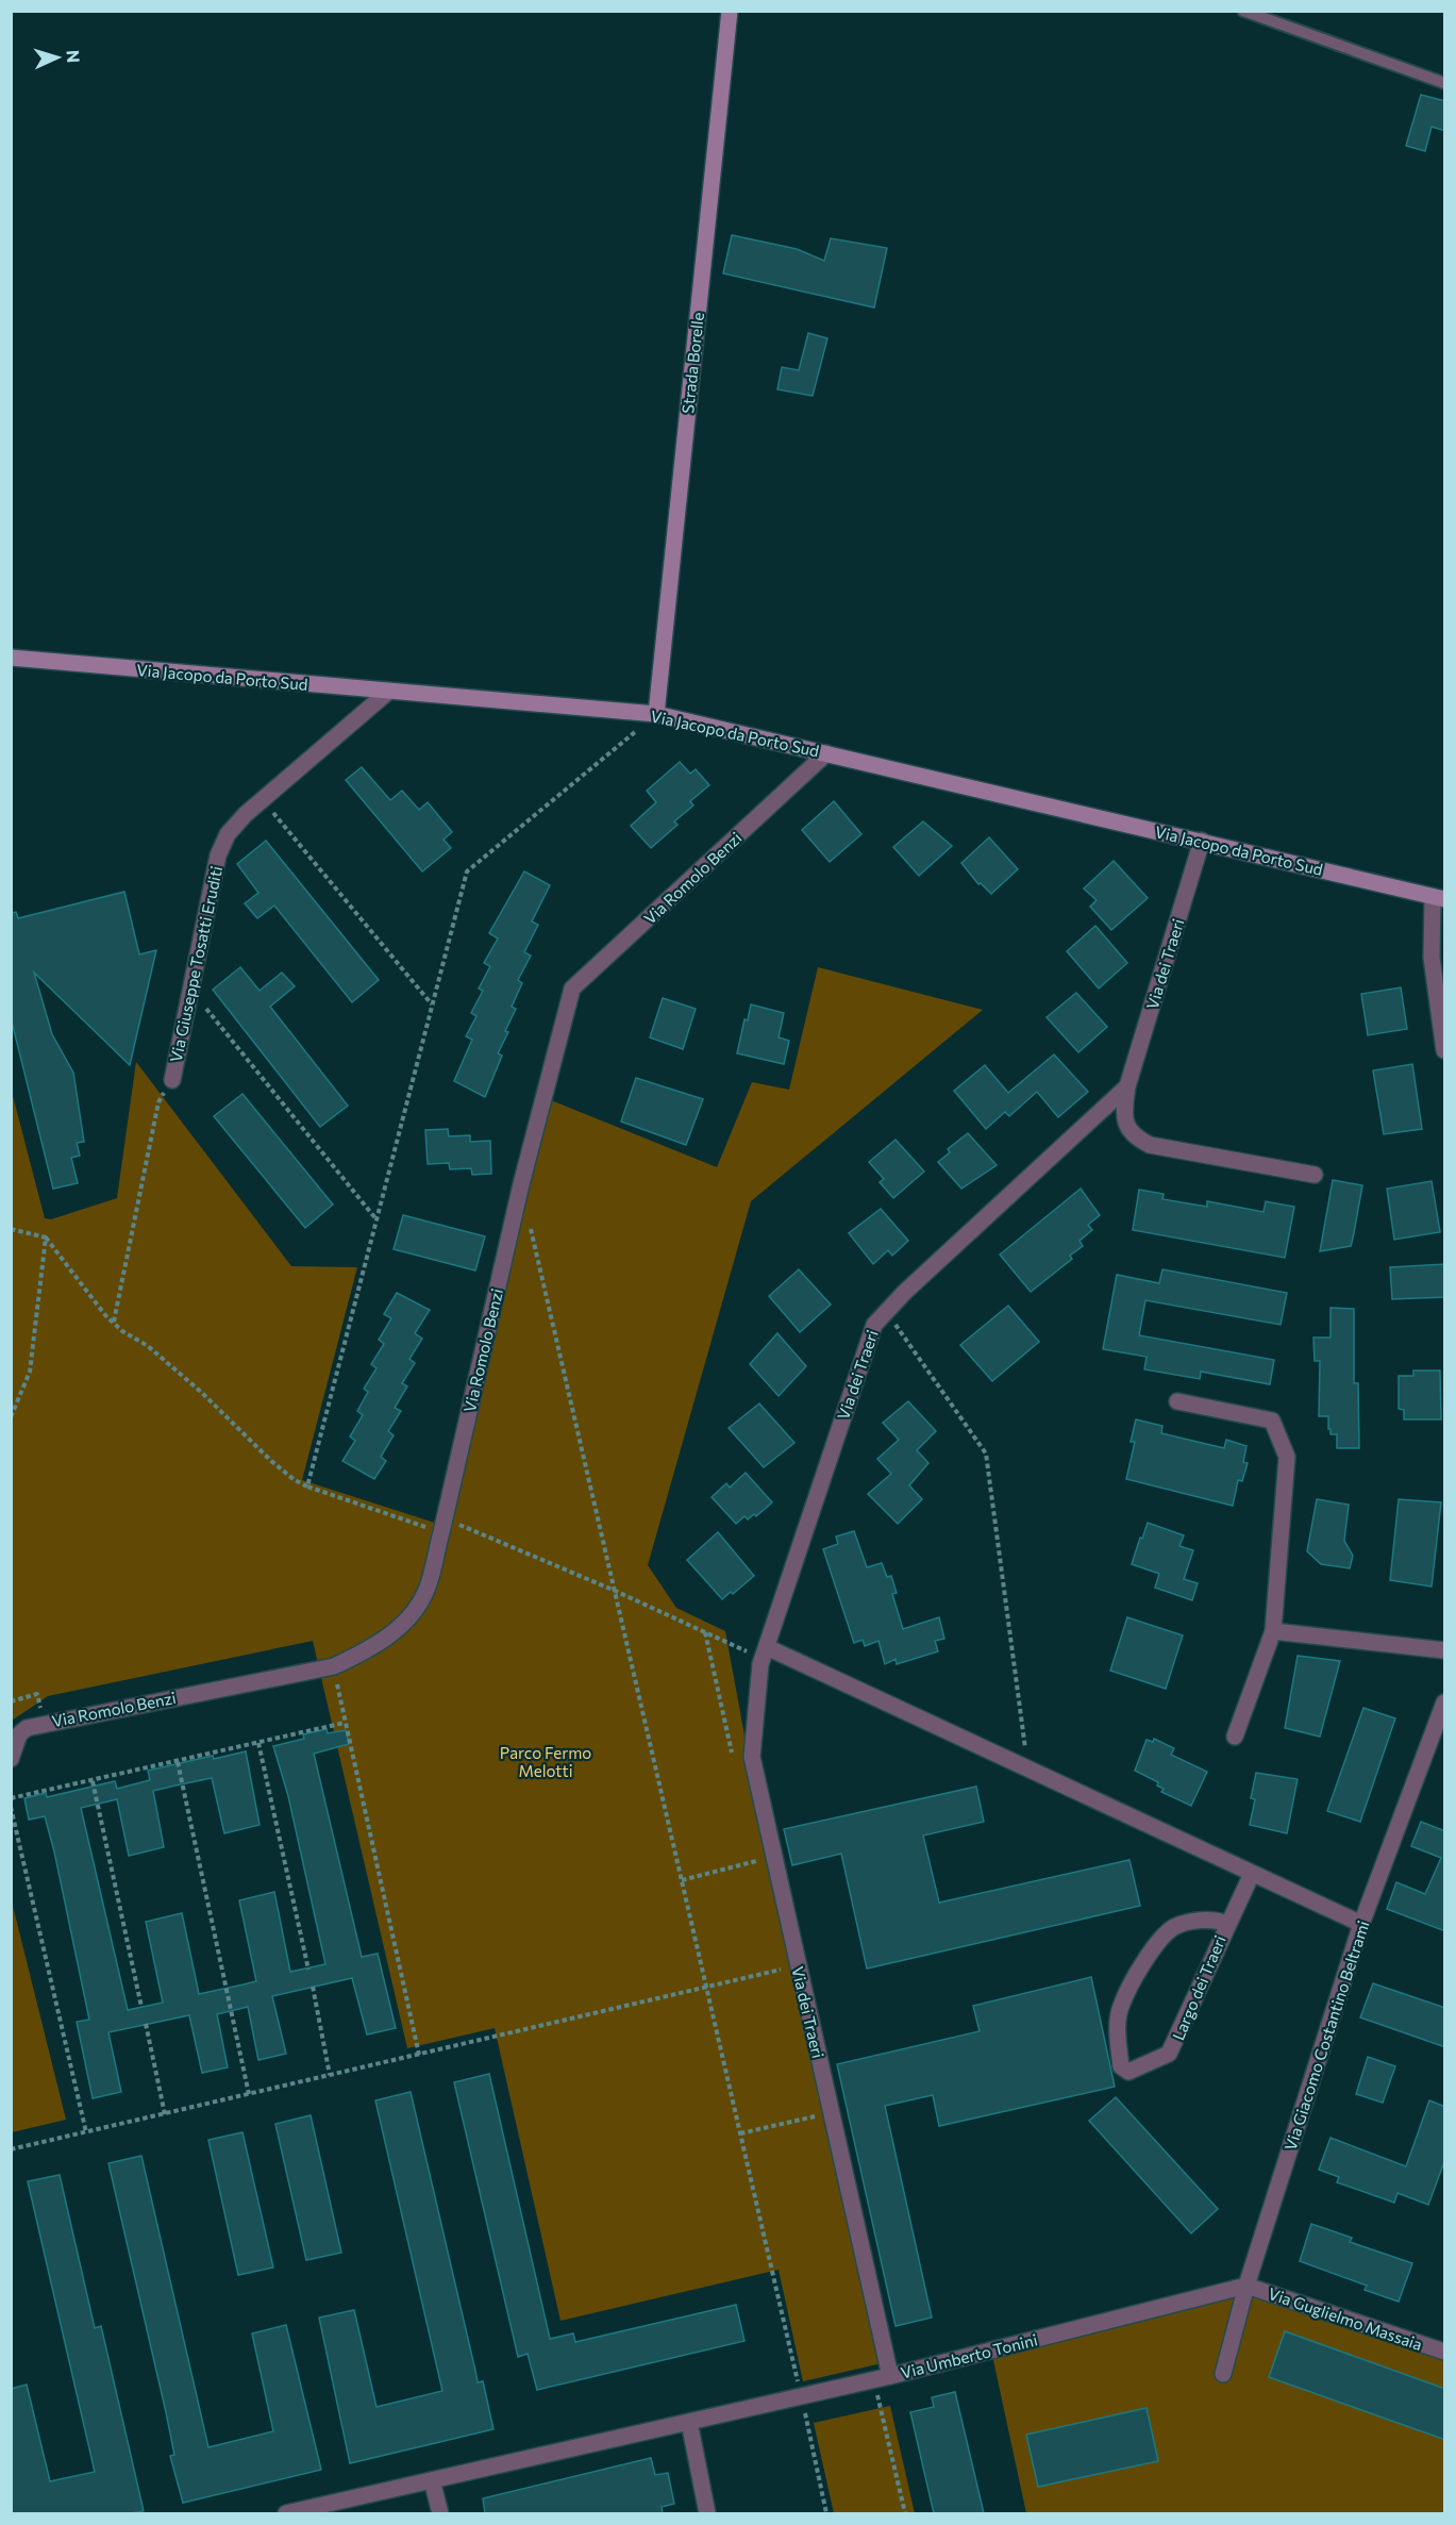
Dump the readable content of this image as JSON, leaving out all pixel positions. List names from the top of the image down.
{
  "streets": {
    "street": [
      "Strada Borelle",
      "Via Jacopo da Porto Sud",
      "Via Romolo Benzi",
      "Via Giuseppe Tosatti Eruditi",
      "Via dei Traeri",
      "Largo dei Traeri",
      "Via Giacomo Costantino Beltrami",
      "Via Guglielmo Massaia",
      "Via Umberto Tonini"
    ]
  },
  "crossings": [
    ["Strada Borelle", "Via Jacopo da Porto Sud"],
    ["Via Jacopo da Porto Sud", "Via Romolo Benzi"],
    ["Via Jacopo da Porto Sud", "Via Giuseppe Tosatti Eruditi"],
    ["Via Jacopo da Porto Sud", "Via dei Traeri"],
    ["Via dei Traeri", "Via Umberto Tonini"],
    ["Via Giacomo Costantino Beltrami", "Via Guglielmo Massaia"],
    ["Via Giacomo Costantino Beltrami", "Via Umberto Tonini"],
    ["Via Guglielmo Massaia", "Via Umberto Tonini"]
  ],
  "parks": ["Parco Fermo Melotti"],
  "north": "right"
}
